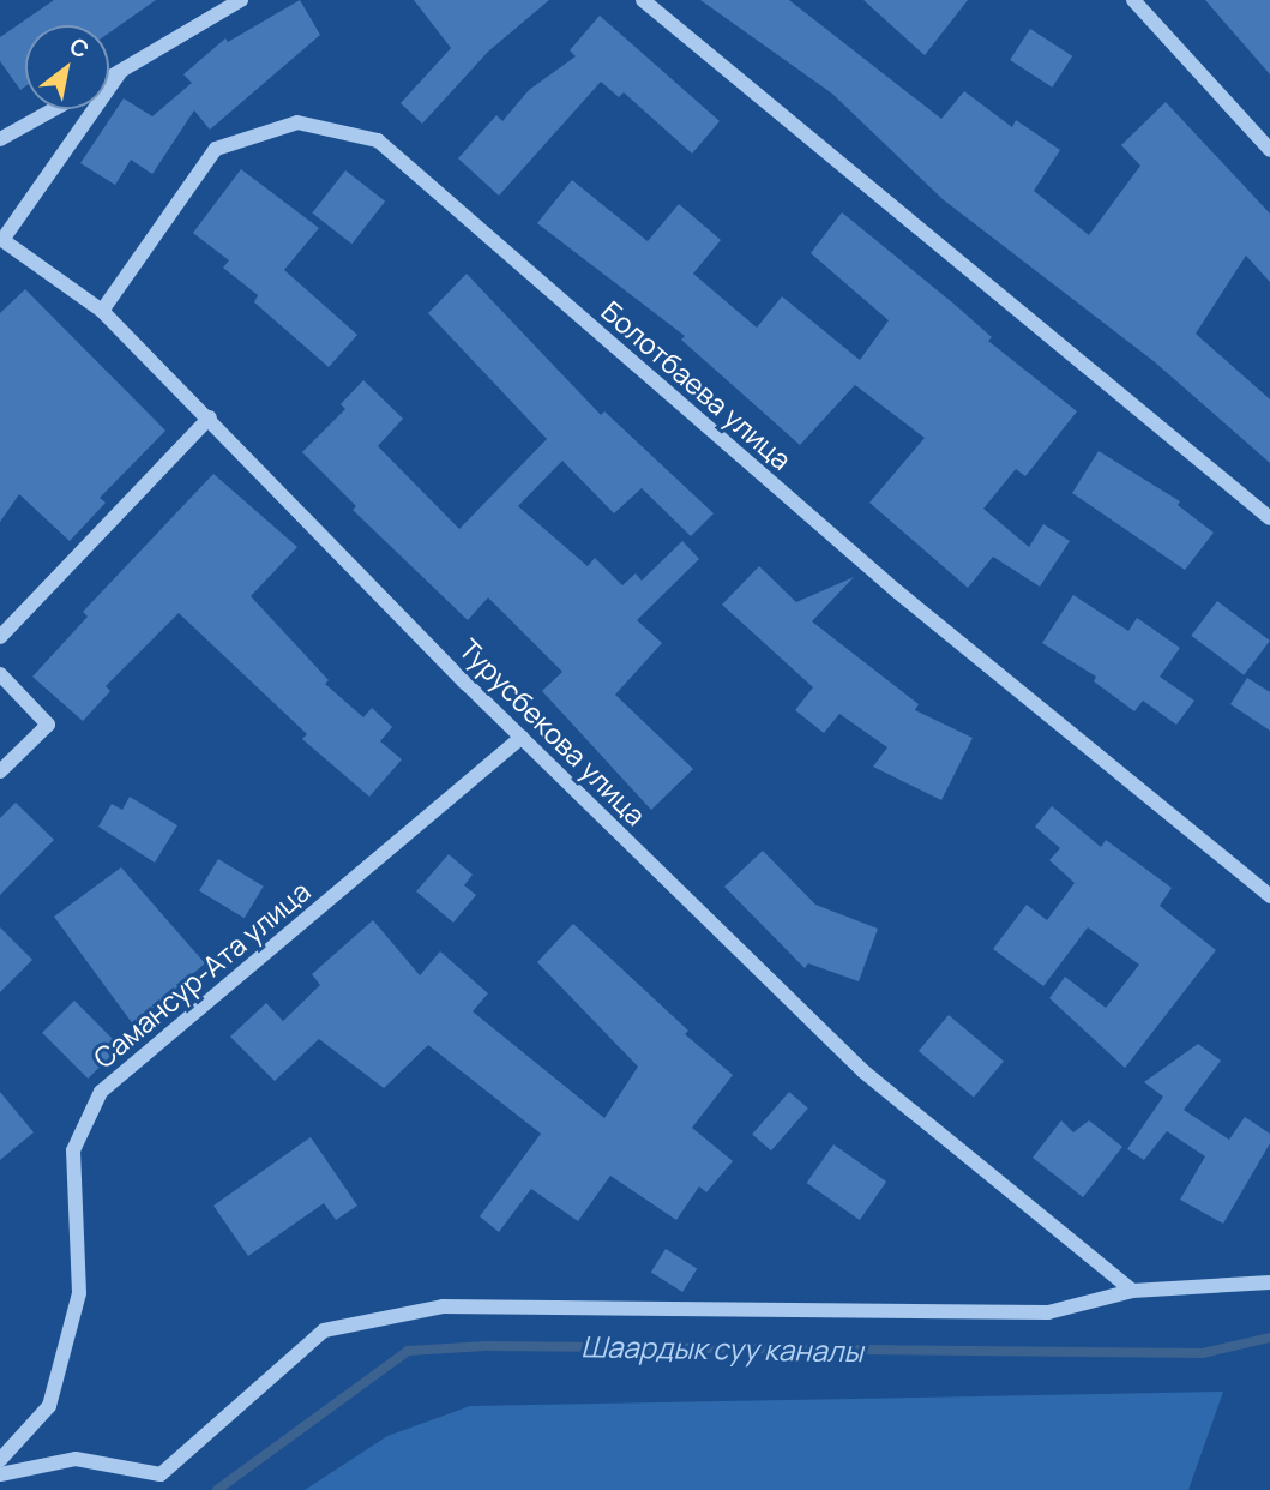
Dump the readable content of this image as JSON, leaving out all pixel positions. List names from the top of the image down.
{
  "streets": {
    "street": ["Болотбаева улица", "Турусбекова улица", "Самансур-Ата улица"]
  },
  "crossings": [
    ["Болотбаева улица", "Турусбекова улица"],
    ["Турусбекова улица", "Самансур-Ата улица"]
  ],
  "water": ["Шаардык суу каналы"],
  "north": "top right"
}
